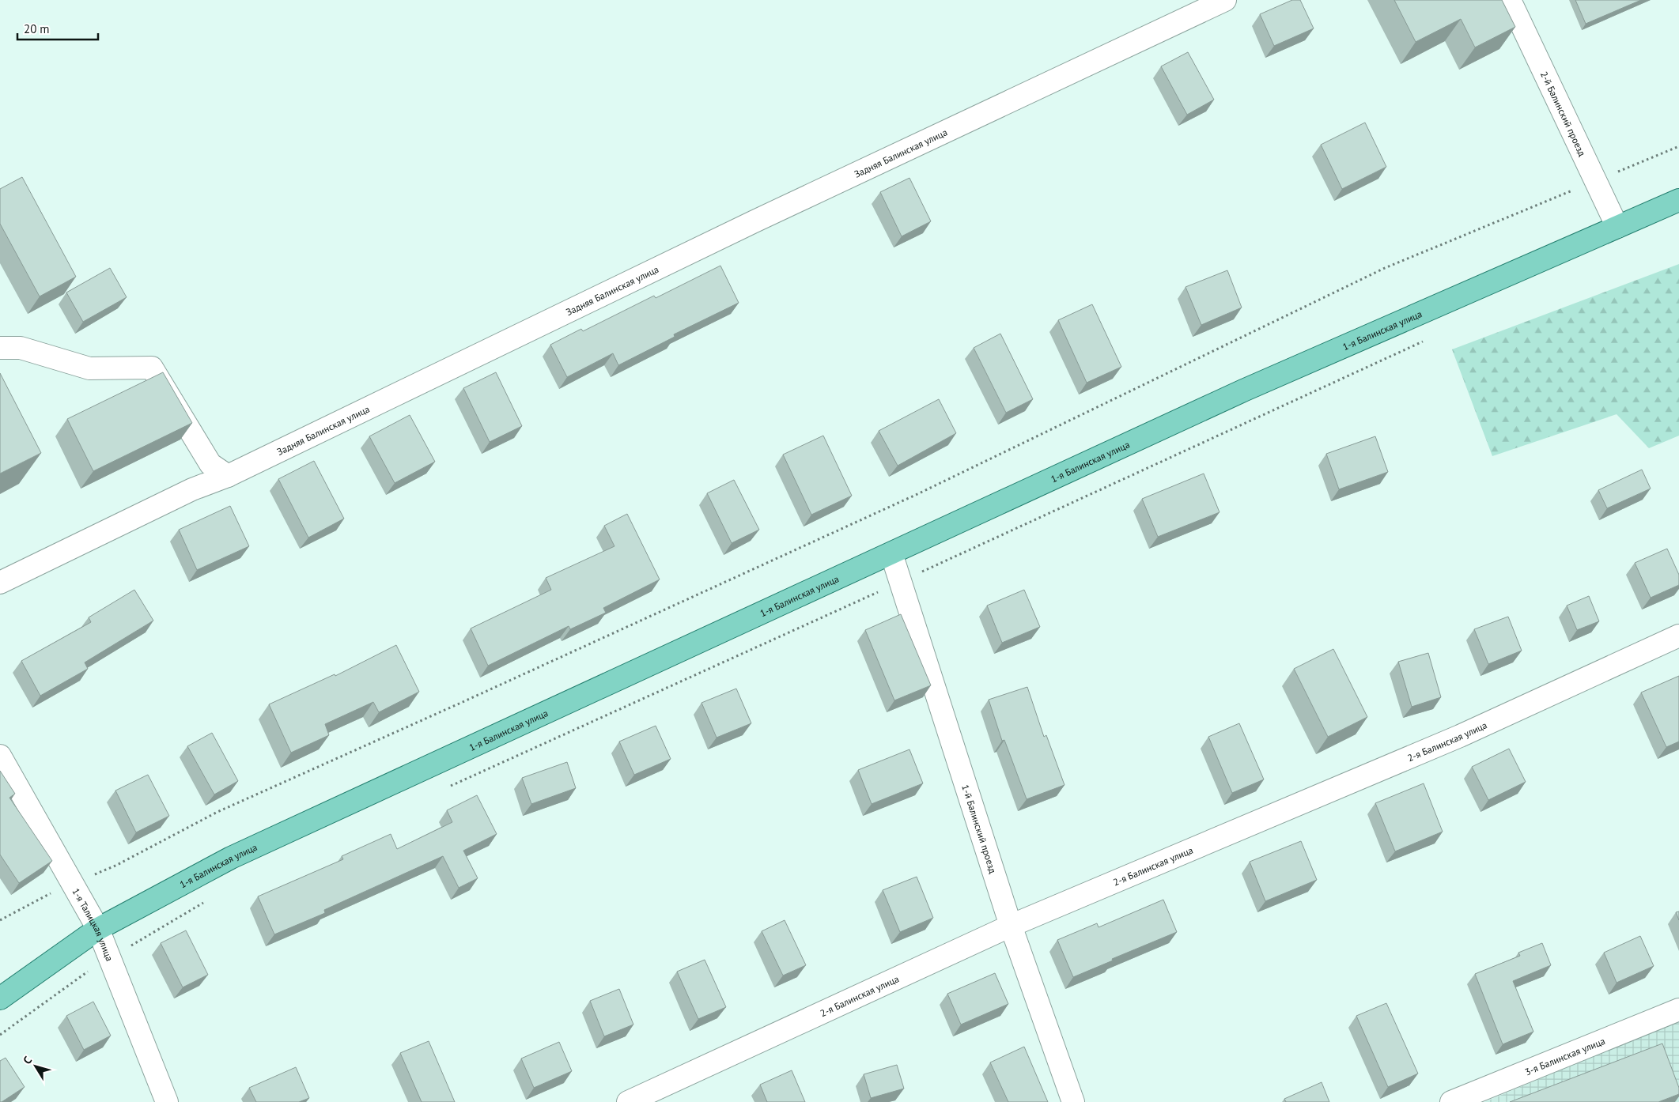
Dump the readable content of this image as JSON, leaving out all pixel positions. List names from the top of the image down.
{
  "streets": {
    "main road": ["1-я Балинская улица"],
    "street": [
      "2-й Балинский проезд",
      "Задняя Балинская улица",
      "2-я Балинская улица",
      "1-й Балинский проезд",
      "1-я Талицкая улица",
      "3-я Балинская улица"
    ]
  },
  "crossings": [
    ["2-й Балинский проезд", "1-я Балинская улица"],
    ["1-я Балинская улица", "1-й Балинский проезд"],
    ["1-я Балинская улица", "1-я Талицкая улица"],
    ["2-я Балинская улица", "1-й Балинский проезд"]
  ],
  "scale_bar": "20 m",
  "north": "top left"
}
